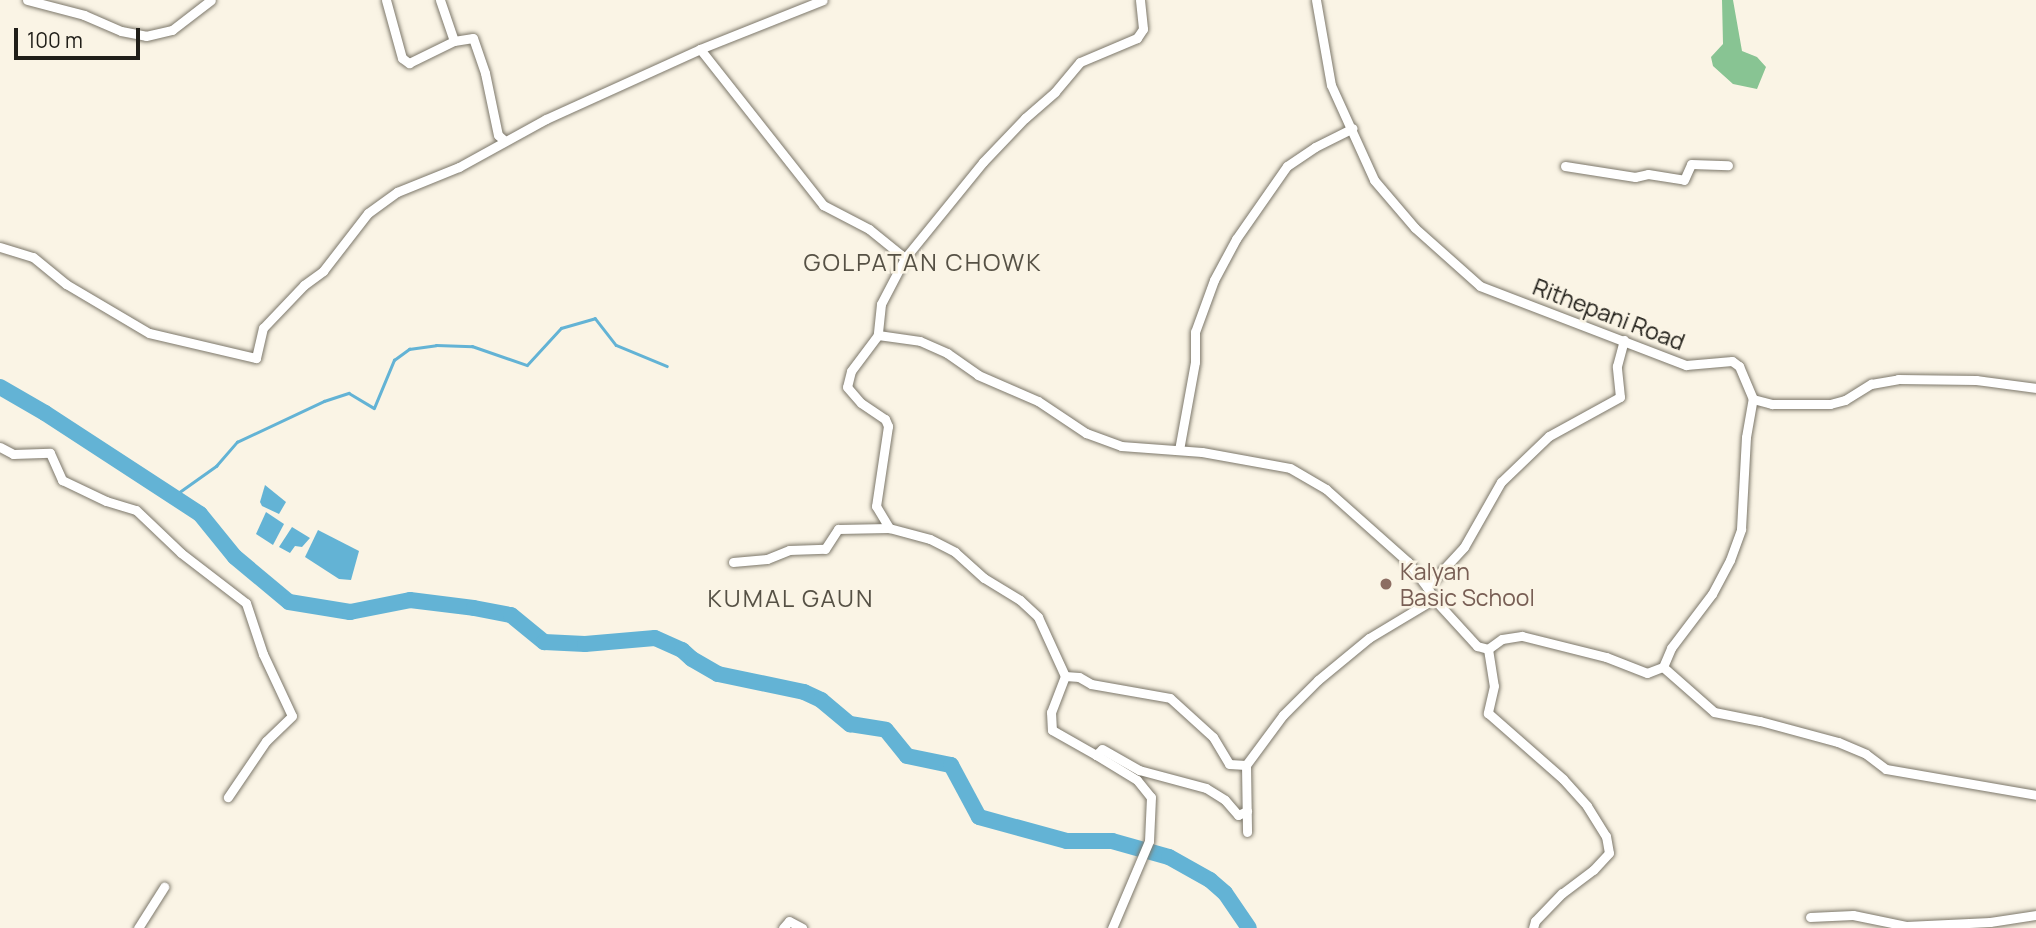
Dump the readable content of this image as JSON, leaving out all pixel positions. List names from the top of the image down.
{
  "streets": {
    "street": ["Rithepani Road"]
  },
  "districts": ["GOLPATAN CHOWK", "KUMAL GAUN"],
  "places": ["Kalyan Basic School"],
  "scale_bar": "100 m"
}
